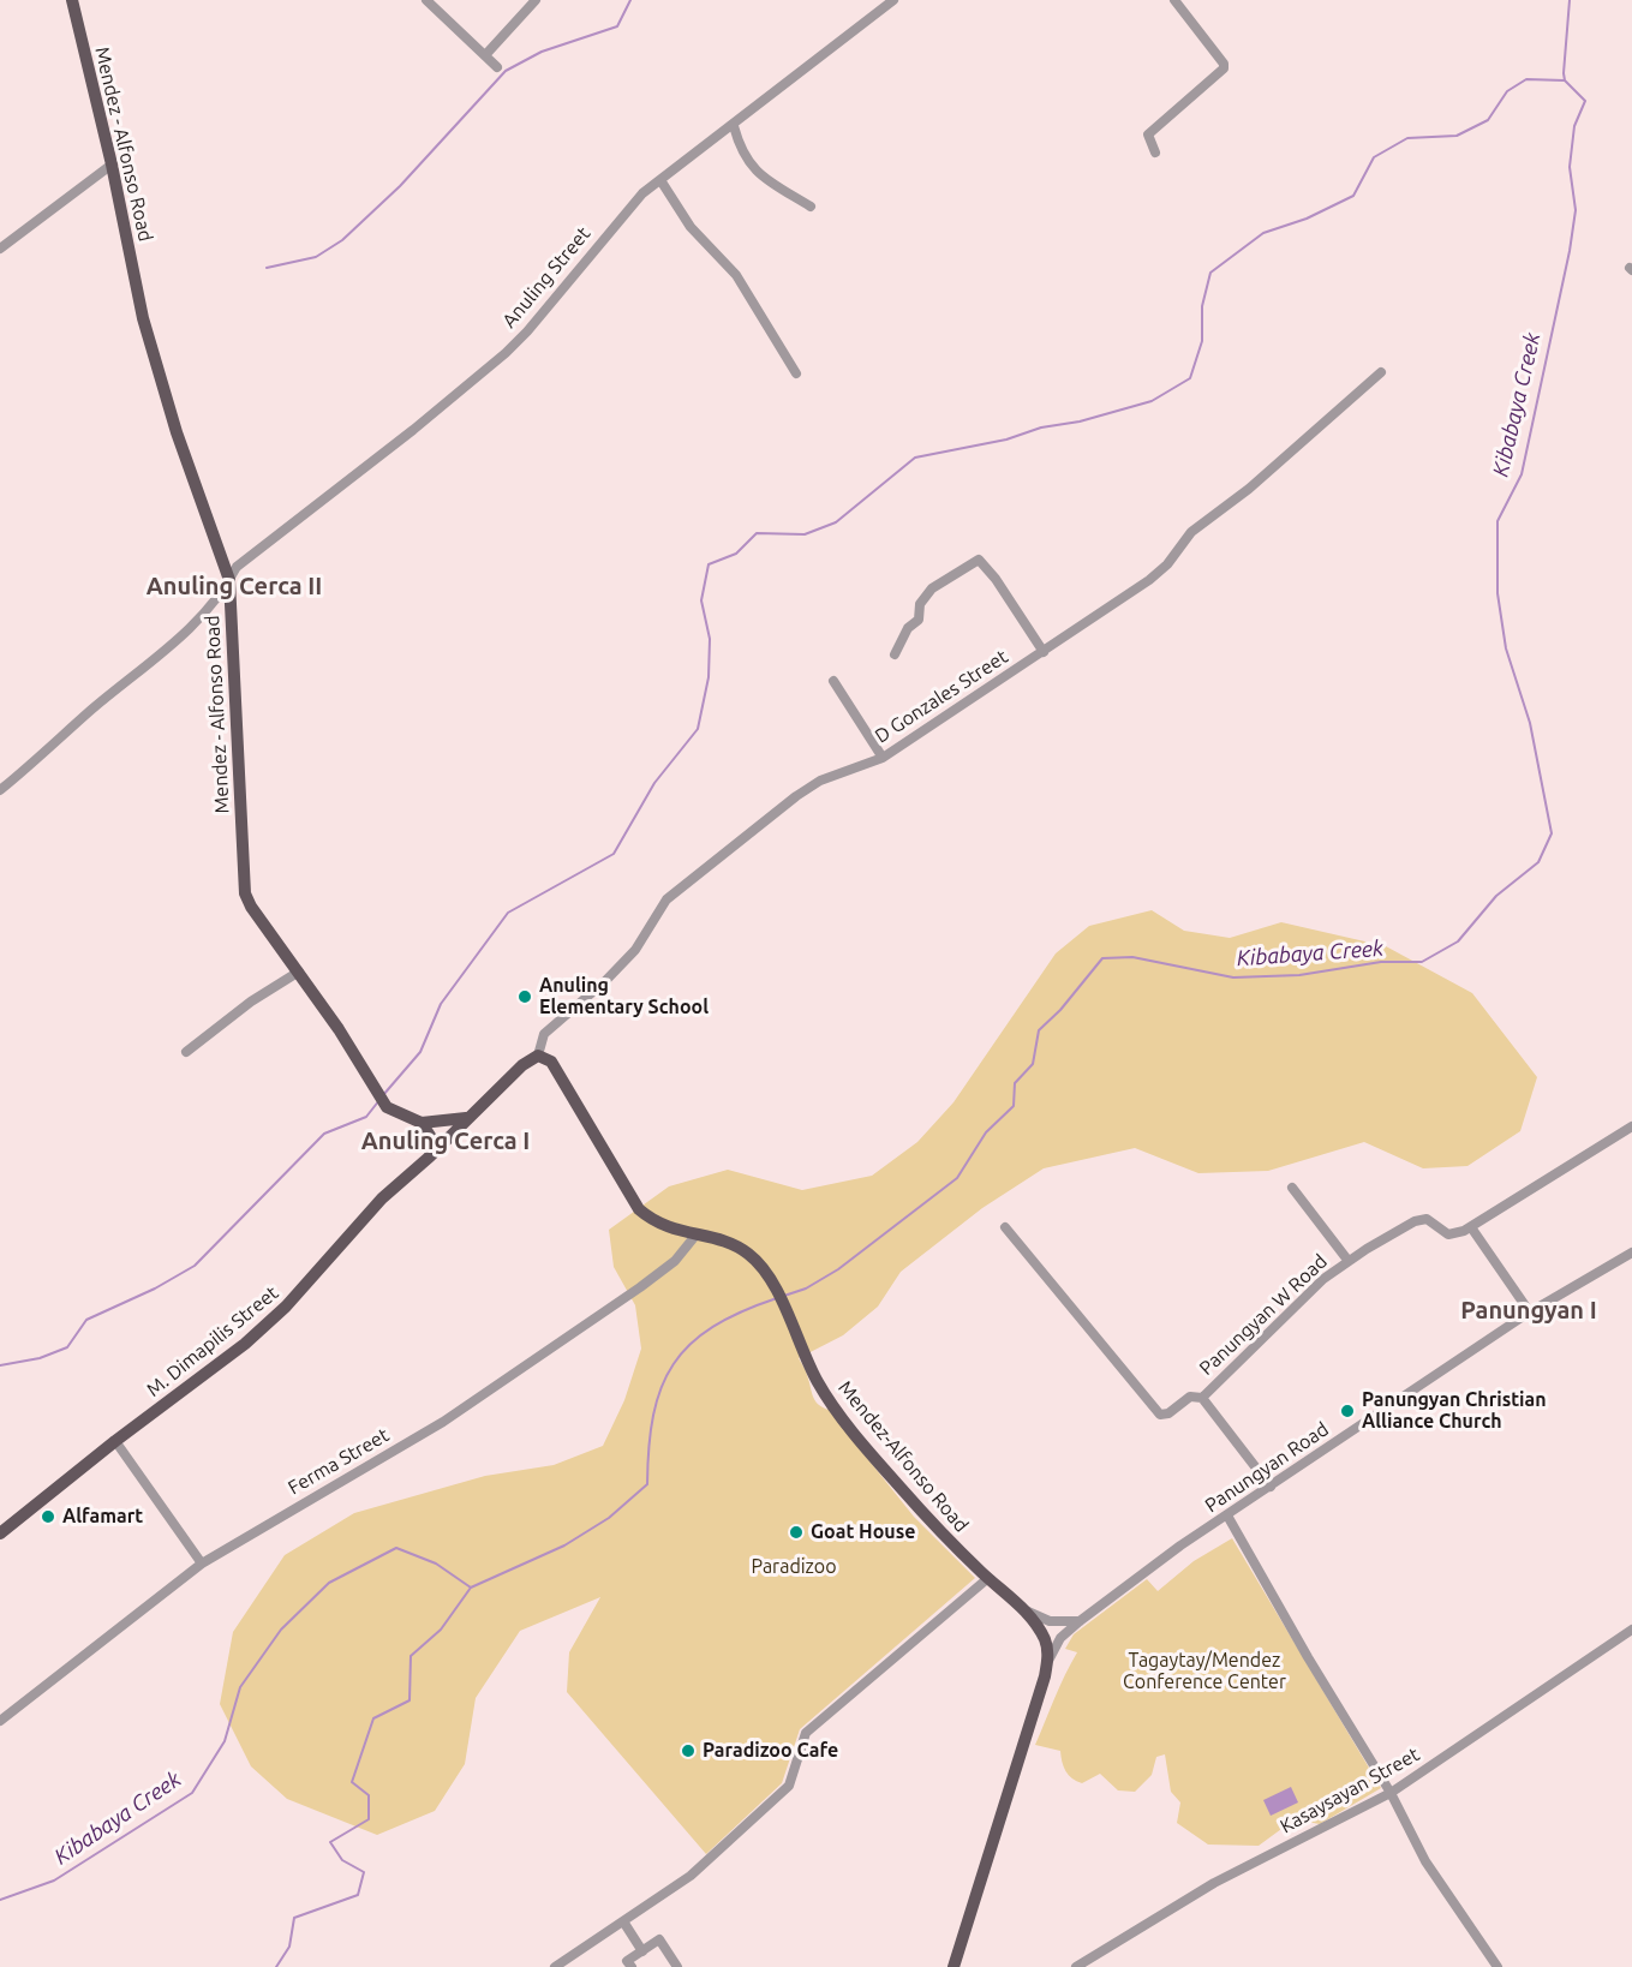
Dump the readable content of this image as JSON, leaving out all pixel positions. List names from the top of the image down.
{
  "streets": {
    "main road": ["Mendez - Alfonso Road", "M. Dimapilis Street", "Mendez-Alfonso Road"],
    "street": [
      "Anuling Street",
      "D Gonzales Street",
      "Panungyan W Road",
      "Ferma Street",
      "Panungyan Road",
      "Kasaysayan Street"
    ]
  },
  "crossings": [
    ["Mendez - Alfonso Road", "Anuling Street"],
    ["D Gonzales Street", "Mendez-Alfonso Road"],
    ["Panungyan W Road", "Panungyan Road"],
    ["Mendez-Alfonso Road", "Ferma Street"],
    ["Mendez-Alfonso Road", "Panungyan Road"]
  ],
  "districts": ["Anuling Cerca II", "Anuling Cerca I", "Panungyan I"],
  "water": ["Kibabaya Creek"],
  "parks": ["Paradizoo", "Tagaytay/Mendez Conference Center"],
  "places": [
    "Anuling Elementary School",
    "Panungyan Christian Alliance Church",
    "Alfamart",
    "Goat House",
    "Paradizoo Cafe"
  ]
}
